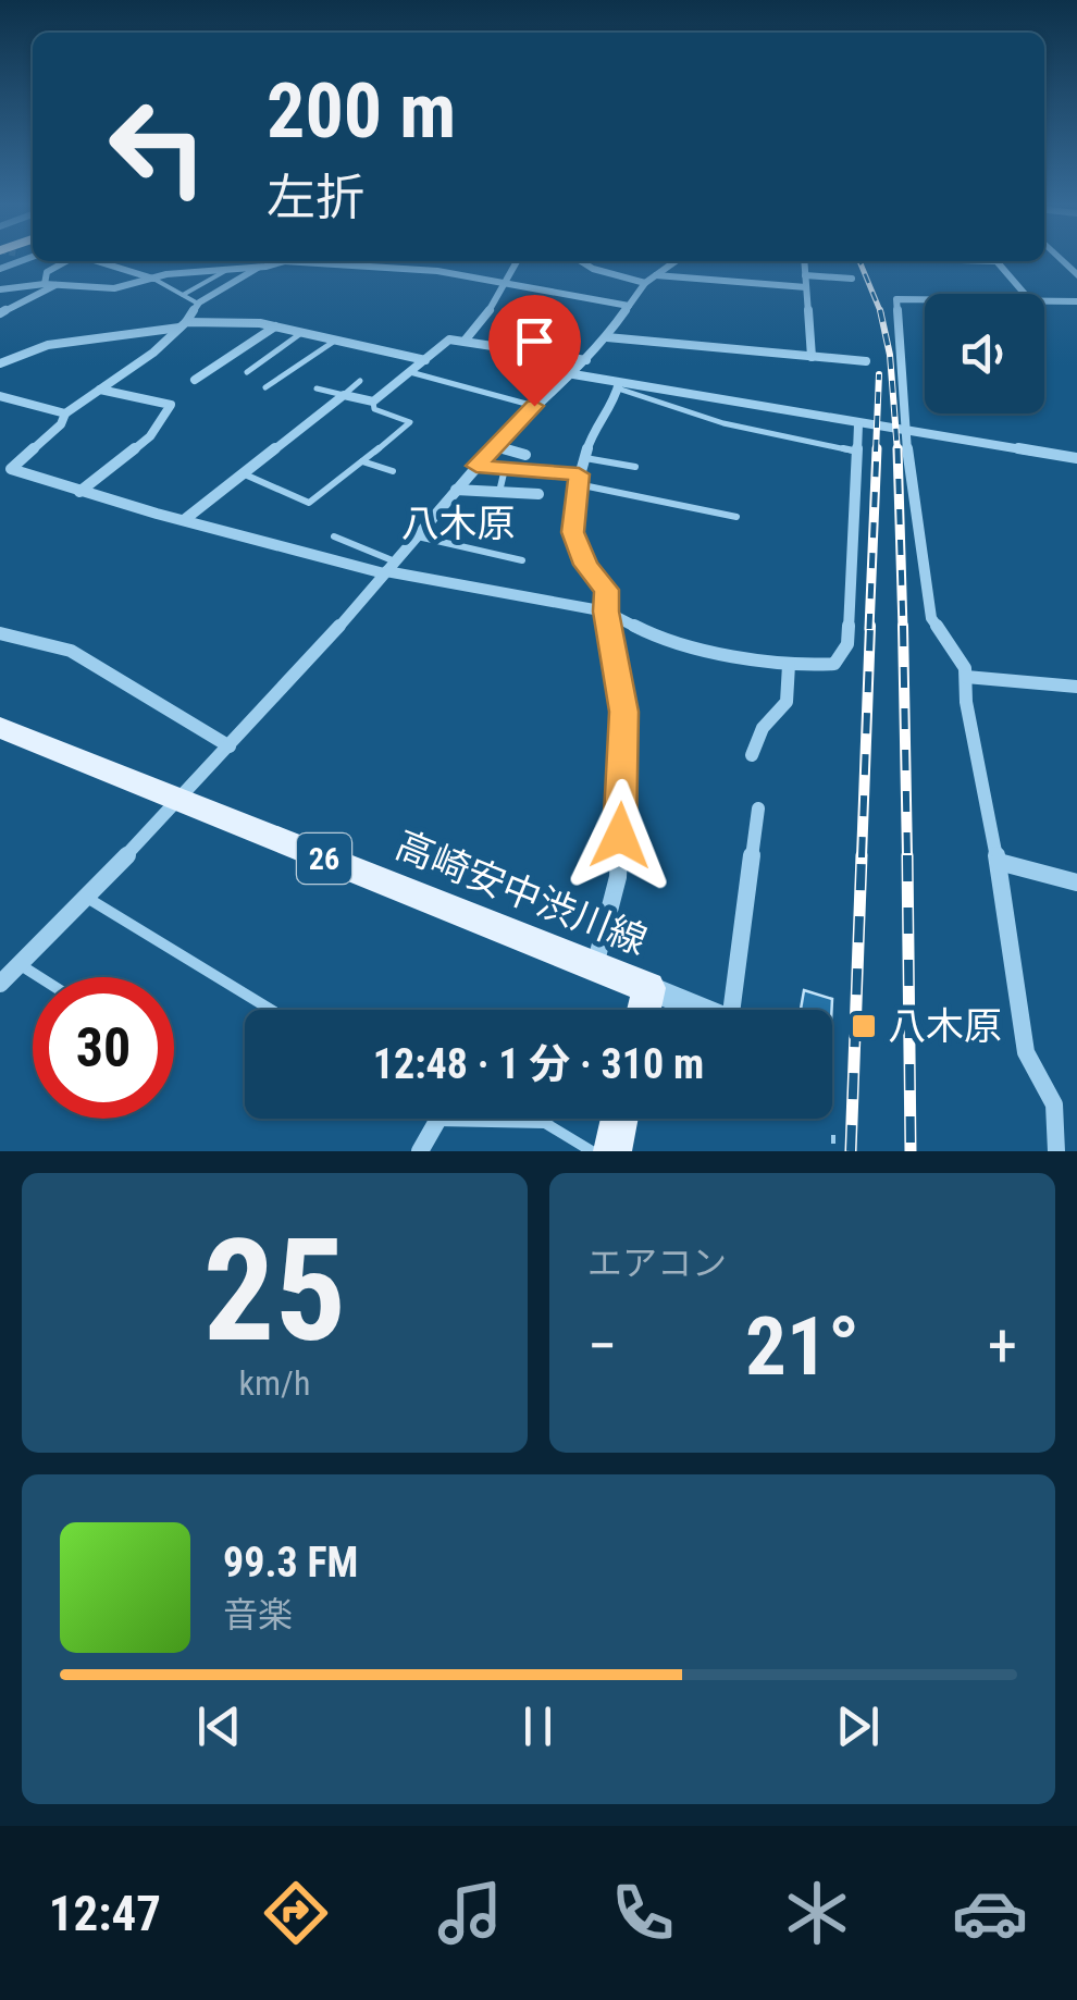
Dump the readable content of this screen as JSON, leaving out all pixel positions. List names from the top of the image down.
{
  "streets": {
    "main road": ["26", "高崎安中渋川線"]
  },
  "districts": ["八木原"],
  "places": {
    "transit": ["八木原"]
  },
  "page": {
    "turn": ["200 m", "左折"],
    "limit": "30",
    "trip": "12:48 · 1 分 · 310 m",
    "tile": [
      ["25", "km/h"],
      "エアコン"
    ],
    "heat": ["−", "21°", "+"],
    "song": ["99.3 FM", "音楽"],
    "tabs": "12:47"
  }
}
